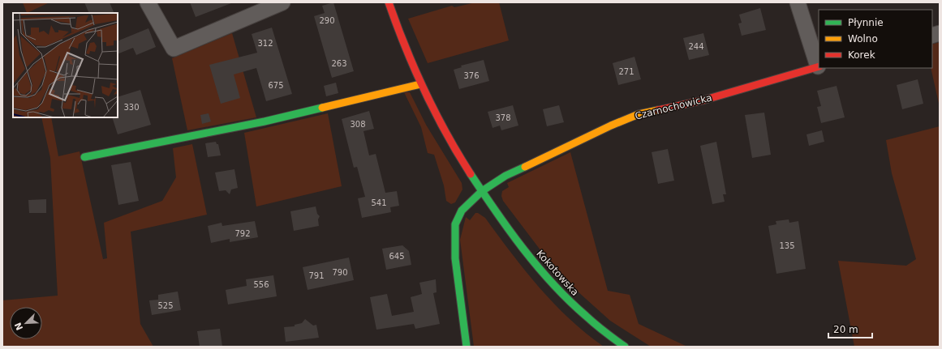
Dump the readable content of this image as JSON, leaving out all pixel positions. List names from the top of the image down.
{
  "streets": {
    "street": ["Czarnochowicka", "Kokotowska"]
  },
  "crossings": [
    ["Czarnochowicka", "Kokotowska"]
  ],
  "house_numbers": [
    "290",
    "312",
    "244",
    "263",
    "271",
    "376",
    "675",
    "330",
    "378",
    "308",
    "541",
    "792",
    "135",
    "645",
    "790",
    "791",
    "556",
    "525"
  ],
  "legend": ["Płynnie", "Wolno", "Korek"],
  "scale_bar": "20 m",
  "north": "bottom left"
}
